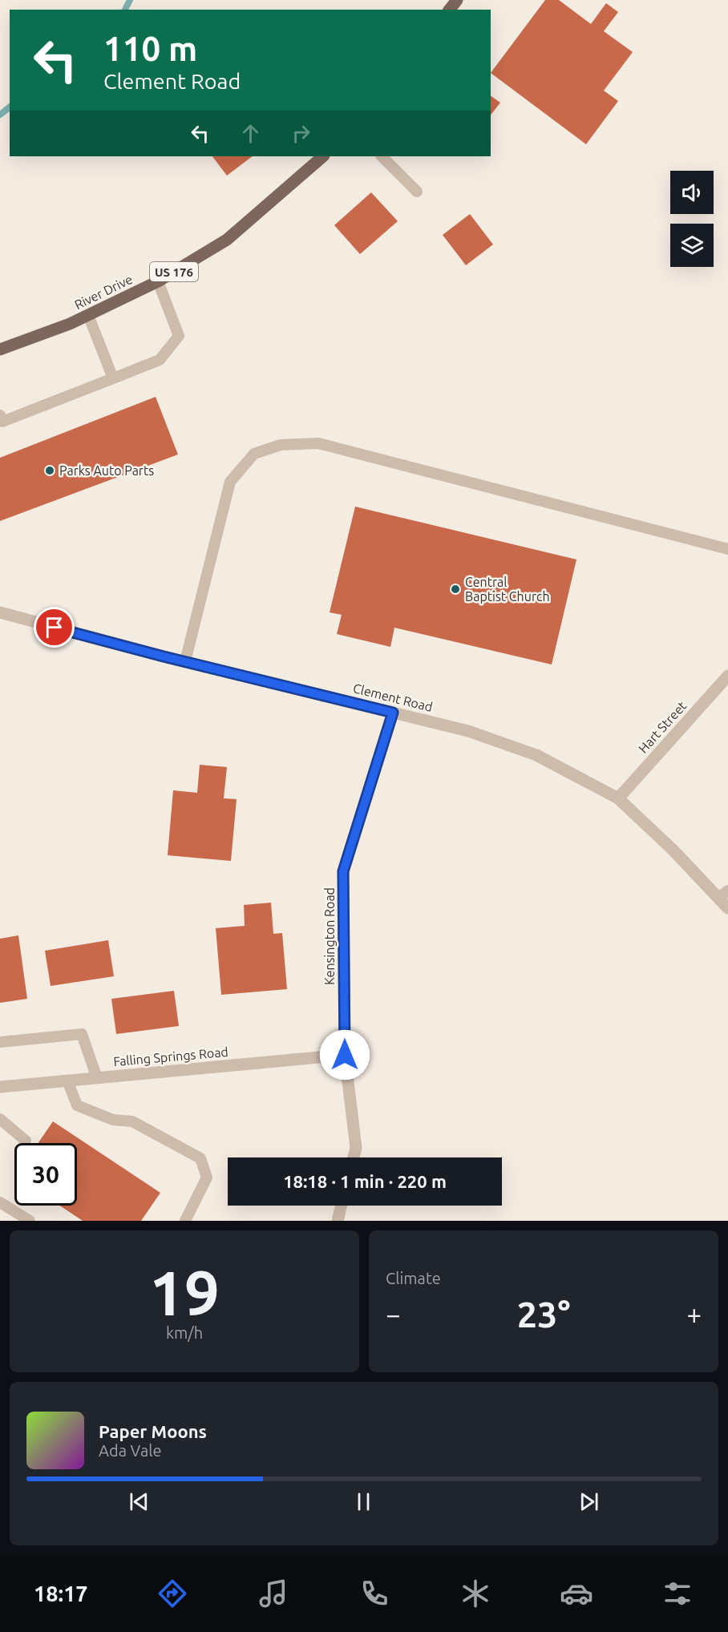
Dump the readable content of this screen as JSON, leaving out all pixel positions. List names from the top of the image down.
{
  "streets": {
    "main road": ["US 176", "River Drive"],
    "street": [
      "Clement Road",
      "Hart Street",
      "Kensington Road",
      "Falling Springs Road"
    ]
  },
  "crossings": [
    ["Clement Road", "Hart Street"],
    ["Clement Road", "Kensington Road"],
    ["Kensington Road", "Falling Springs Road"]
  ],
  "places": ["Parks Auto Parts", "Central Baptist Church"],
  "page": {
    "turn": ["110 m", "Clement Road"],
    "limit": "30",
    "trip": "18:18 · 1 min · 220 m",
    "tile": [
      ["19", "km/h"],
      "Climate"
    ],
    "heat": ["−", "23°", "+"],
    "song": ["Paper Moons", "Ada Vale"],
    "tabs": "18:17"
  }
}
